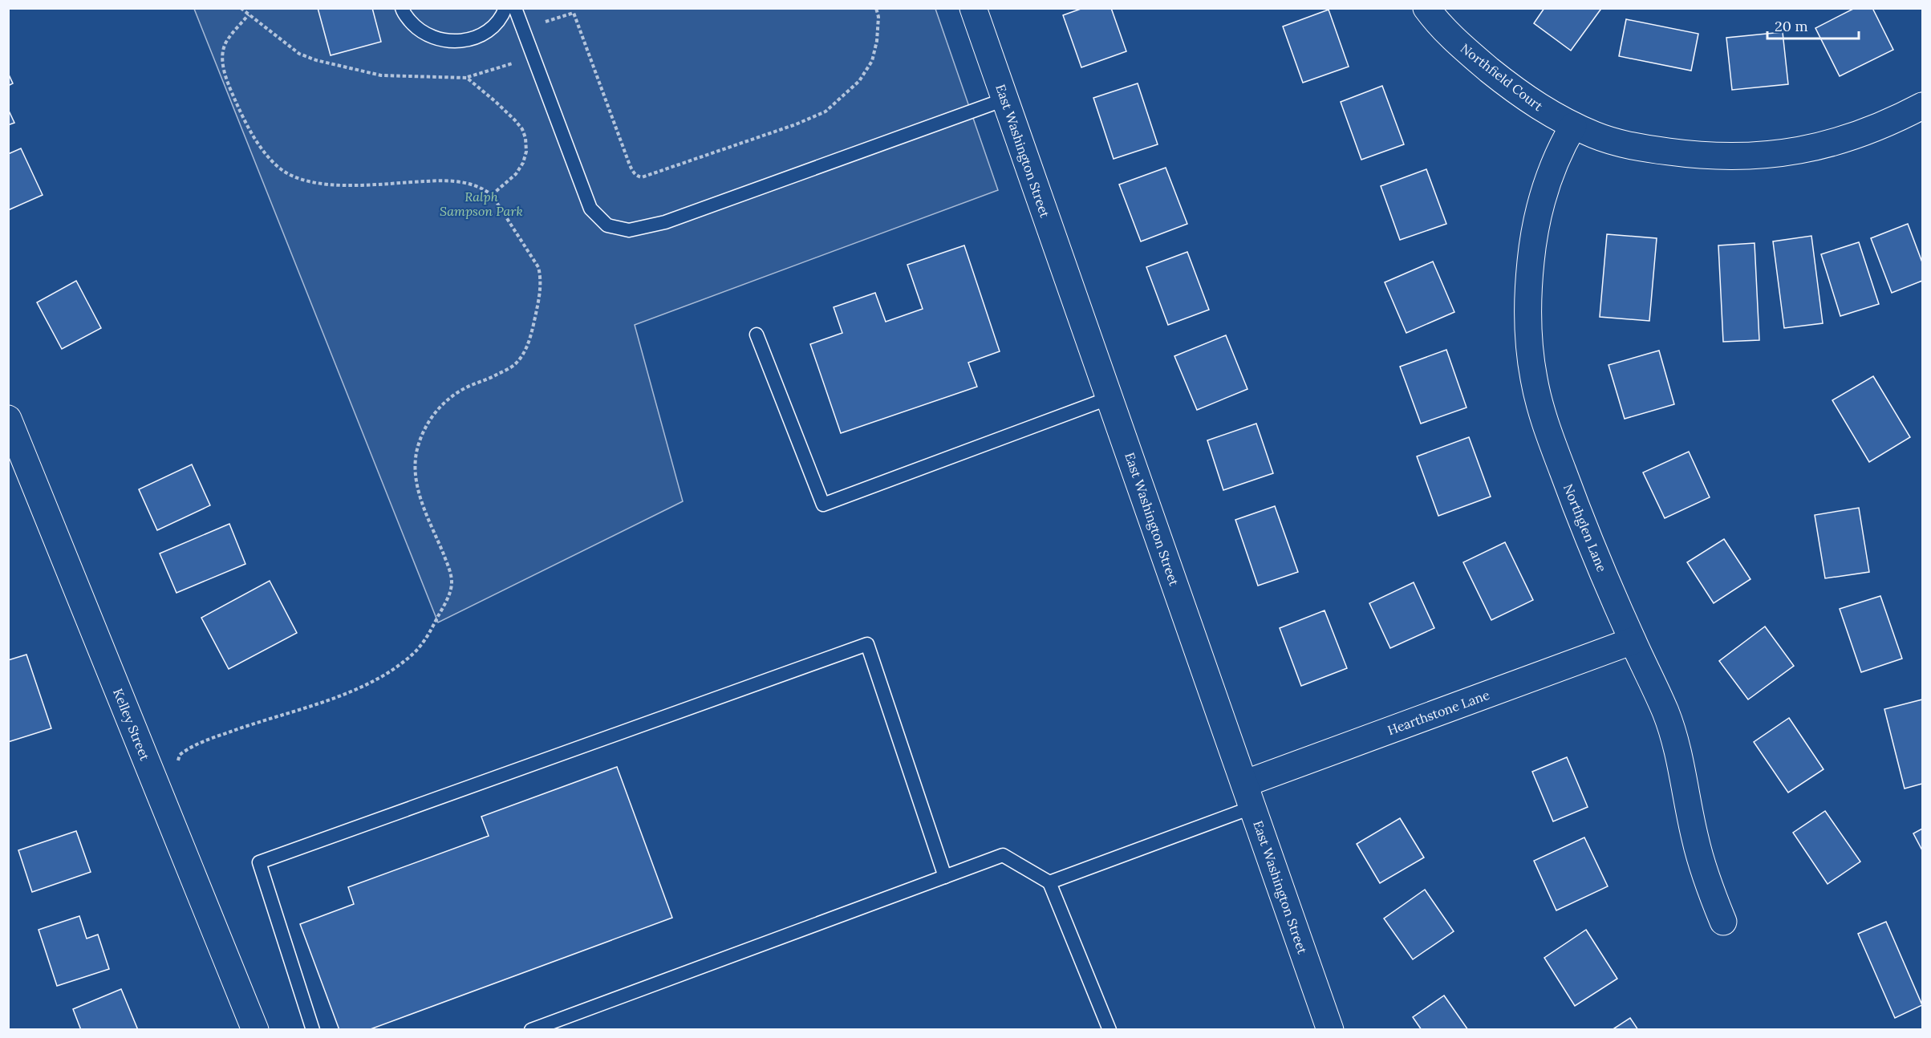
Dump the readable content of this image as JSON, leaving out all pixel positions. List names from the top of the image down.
{
  "streets": {
    "street": [
      "Northfield Court",
      "East Washington Street",
      "Northglen Lane",
      "Hearthstone Lane",
      "Kelley Street"
    ]
  },
  "crossings": [
    ["Northfield Court", "Northglen Lane"],
    ["East Washington Street", "Hearthstone Lane"],
    ["Northglen Lane", "Hearthstone Lane"]
  ],
  "parks": ["Ralph Sampson Park"],
  "scale_bar": "20 m"
}
